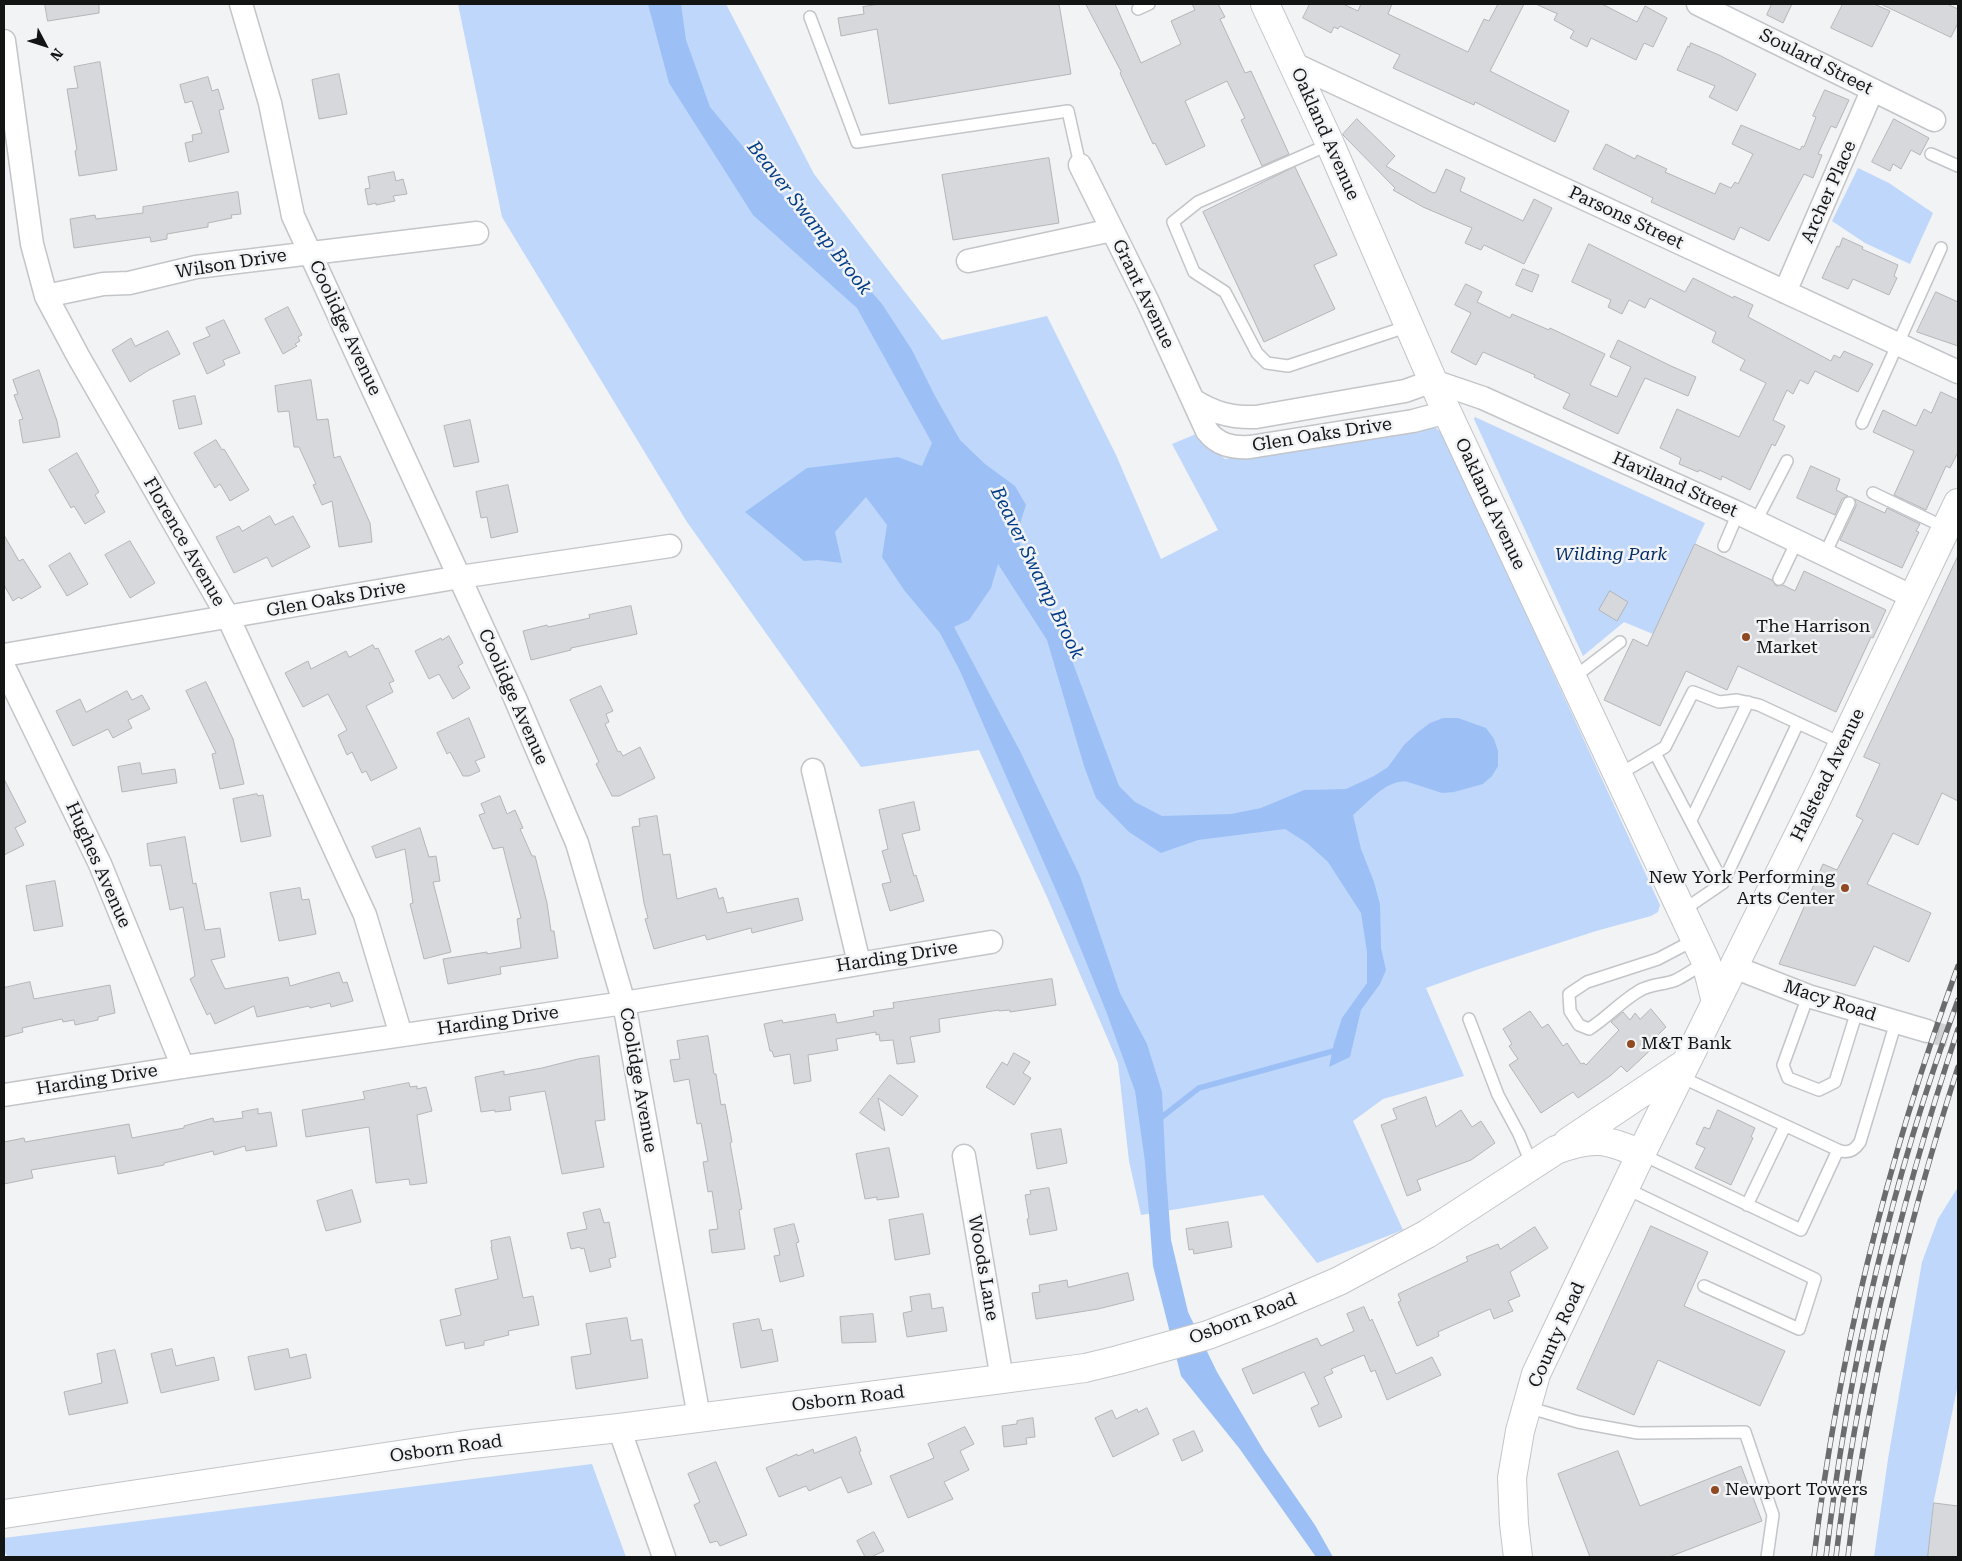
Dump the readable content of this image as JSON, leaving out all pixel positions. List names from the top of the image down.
{
  "streets": {
    "street": [
      "Soulard Street",
      "Oakland Avenue",
      "Archer Place",
      "Parsons Street",
      "Wilson Drive",
      "Grant Avenue",
      "Coolidge Avenue",
      "Glen Oaks Drive",
      "Haviland Street",
      "Florence Avenue",
      "Halstead Avenue",
      "Hughes Avenue",
      "Harding Drive",
      "Macy Road",
      "Woods Lane",
      "Osborn Road",
      "County Road"
    ]
  },
  "crossings": [
    ["Soulard Street", "Archer Place"],
    ["Oakland Avenue", "Parsons Street"],
    ["Oakland Avenue", "Glen Oaks Drive"],
    ["Oakland Avenue", "Haviland Street"],
    ["Oakland Avenue", "Halstead Avenue"],
    ["Archer Place", "Parsons Street"],
    ["Wilson Drive", "Coolidge Avenue"],
    ["Wilson Drive", "Florence Avenue"],
    ["Grant Avenue", "Glen Oaks Drive"],
    ["Coolidge Avenue", "Glen Oaks Drive"],
    ["Coolidge Avenue", "Harding Drive"],
    ["Coolidge Avenue", "Osborn Road"],
    ["Glen Oaks Drive", "Haviland Street"],
    ["Glen Oaks Drive", "Florence Avenue"],
    ["Haviland Street", "Halstead Avenue"],
    ["Florence Avenue", "Harding Drive"],
    ["Halstead Avenue", "Macy Road"],
    ["Halstead Avenue", "Osborn Road"],
    ["Halstead Avenue", "County Road"],
    ["Hughes Avenue", "Harding Drive"],
    ["Woods Lane", "Osborn Road"],
    ["Osborn Road", "County Road"]
  ],
  "water": ["Beaver Swamp Brook"],
  "parks": ["Wilding Park"],
  "places": [
    "The Harrison Market",
    "New York Performing Arts Center",
    "M&T Bank",
    "Newport Towers"
  ],
  "north": "bottom right"
}
